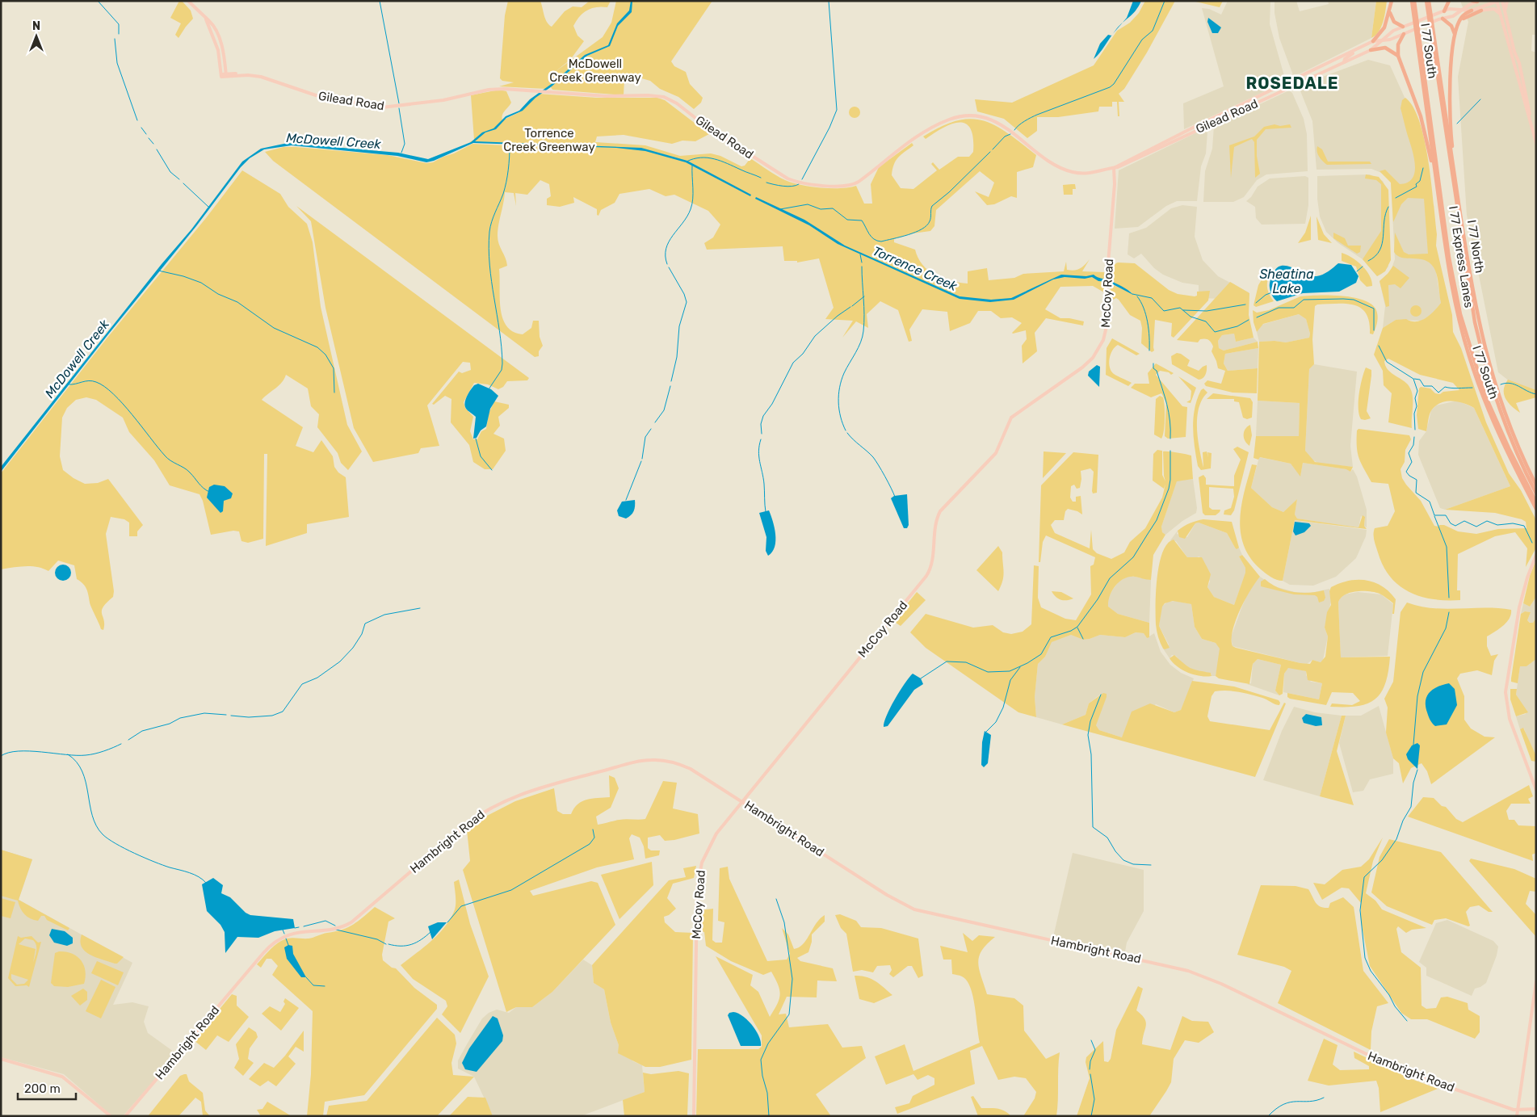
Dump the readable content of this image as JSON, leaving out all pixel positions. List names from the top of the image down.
{
  "streets": {
    "highway": ["I 77 South", "I 77 North", "I 77 Express Lanes"],
    "main road": ["Gilead Road", "McCoy Road", "Hambright Road"]
  },
  "crossings": [
    ["I 77 South", "I 77 Express Lanes"],
    ["Gilead Road", "McCoy Road"],
    ["I 77 North", "I 77 Express Lanes"],
    ["McCoy Road", "Hambright Road"]
  ],
  "districts": ["ROSEDALE"],
  "water": ["McDowell Creek", "Torrence Creek", "Sheatina Lake"],
  "parks": ["McDowell Creek Greenway", "Torrence Creek Greenway"],
  "scale_bar": "200 m",
  "north": "top"
}
